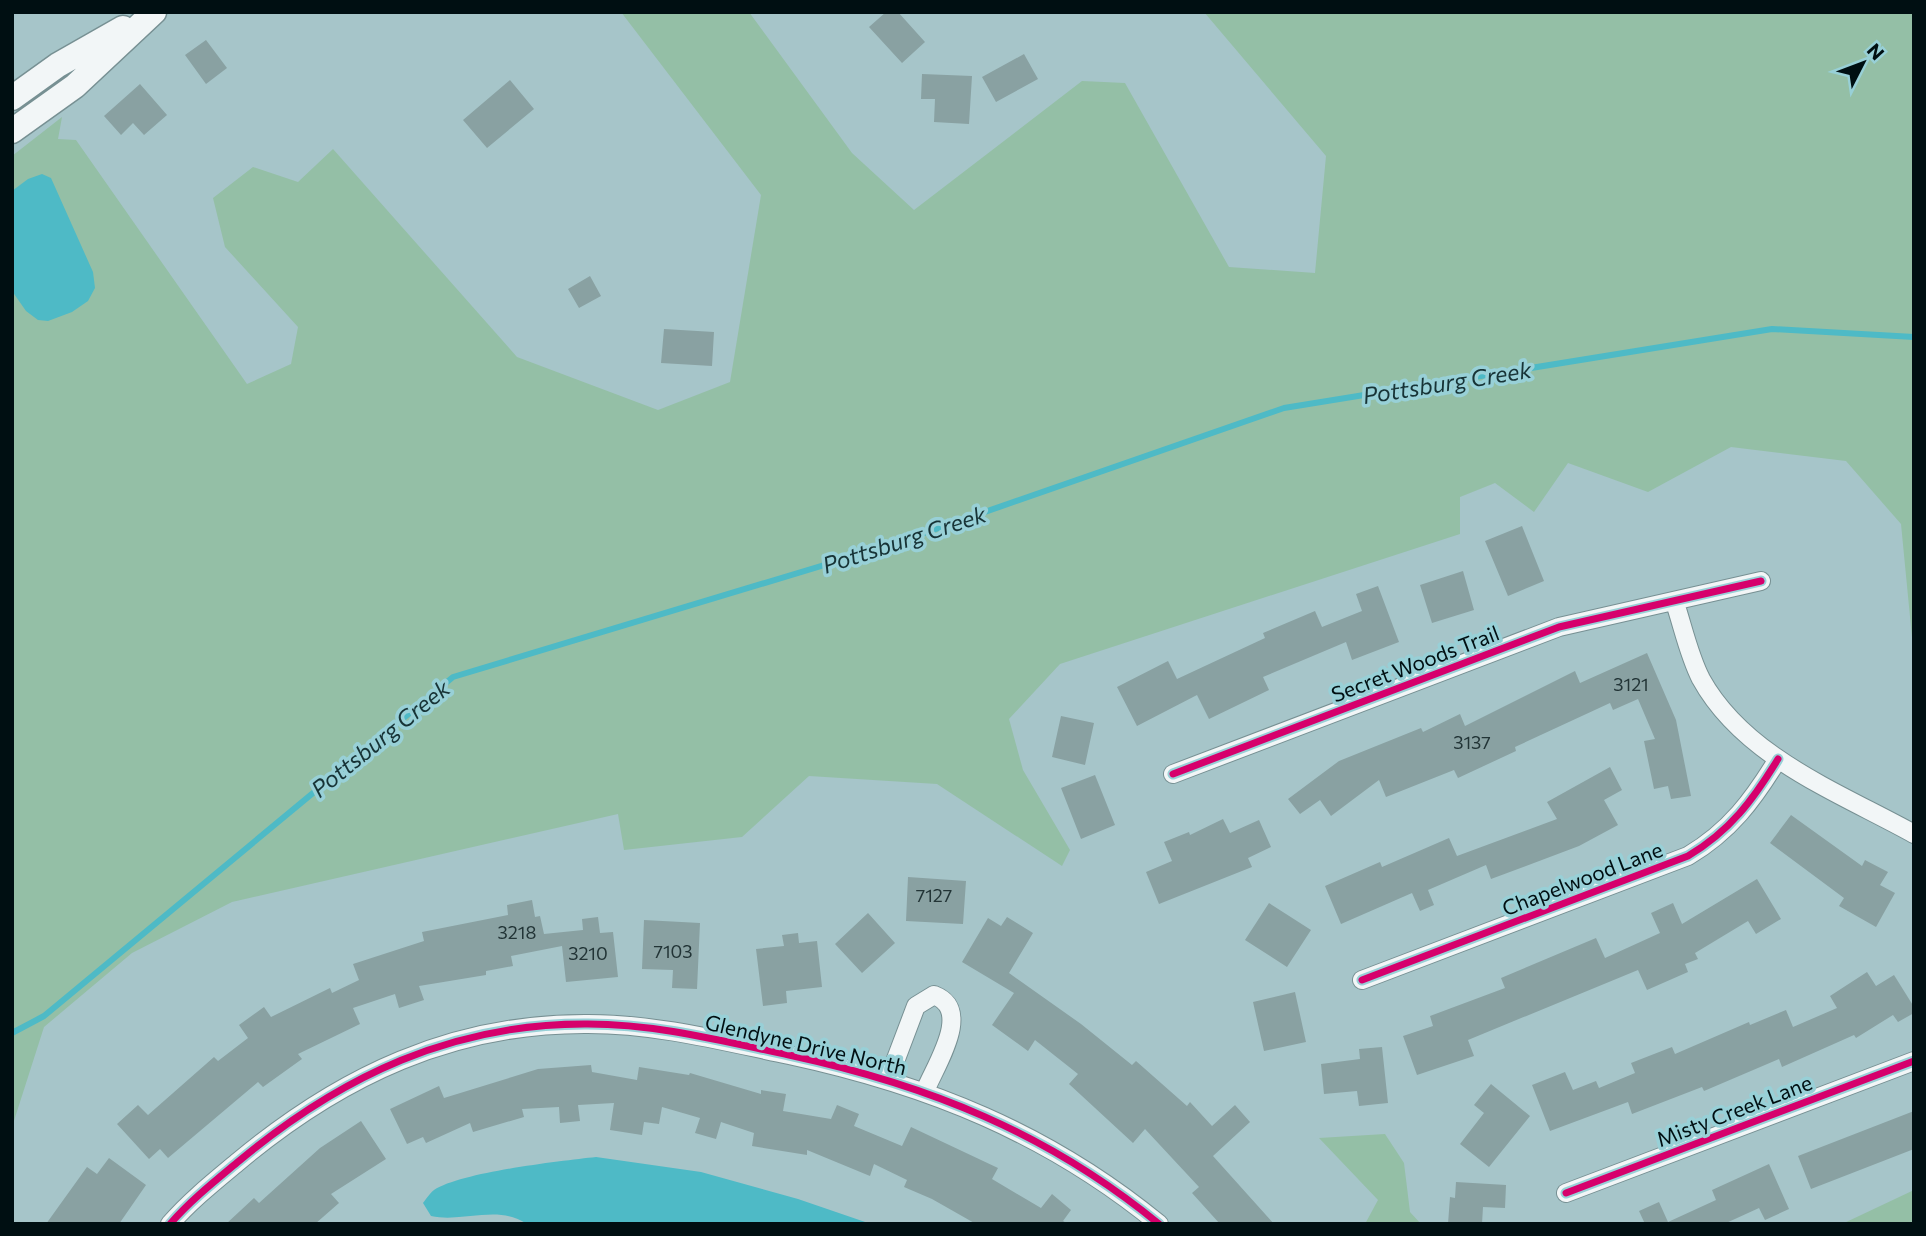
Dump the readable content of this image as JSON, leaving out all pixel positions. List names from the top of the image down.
{
  "streets": {
    "street": [
      "Secret Woods Trail",
      "Chapelwood Lane",
      "Glendyne Drive North",
      "Misty Creek Lane"
    ]
  },
  "water": ["Pottsburg Creek"],
  "house_numbers": [
    "3121",
    "3137",
    "7127",
    "3218",
    "7103",
    "3210"
  ],
  "north": "top right"
}
